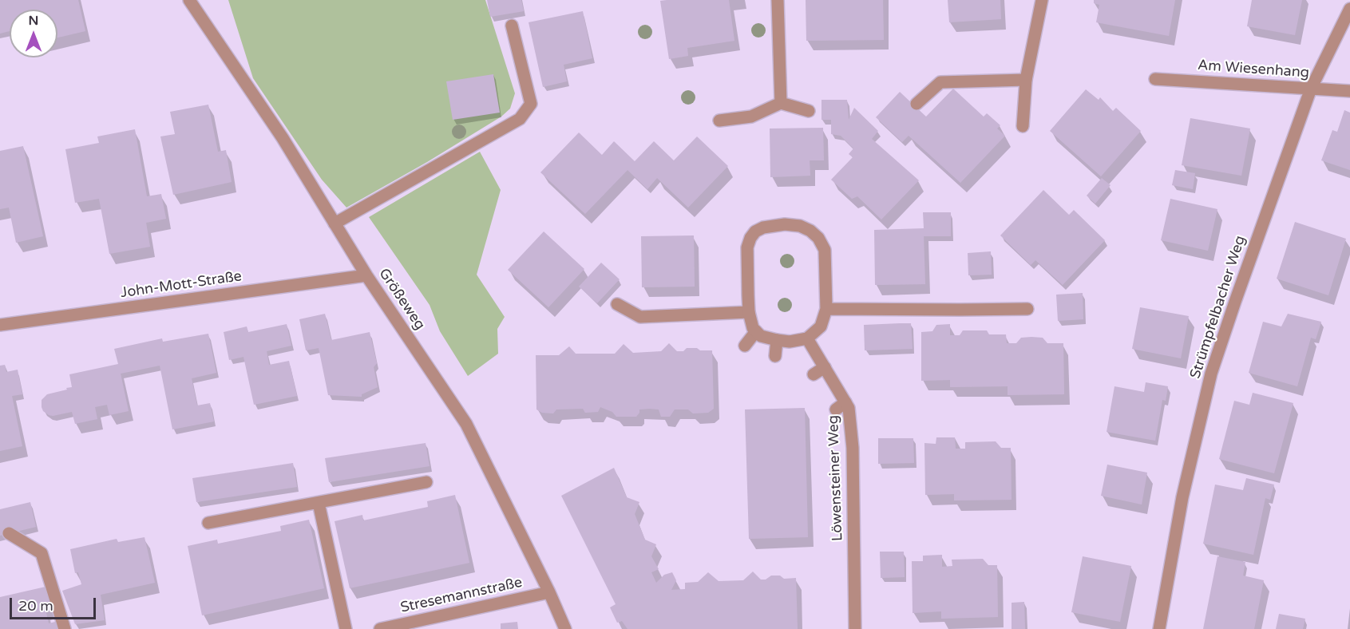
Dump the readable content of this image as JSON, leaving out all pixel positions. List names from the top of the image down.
{
  "streets": {
    "street": [
      "Am Wiesenhang",
      "John-Mott-Straße",
      "Größeweg",
      "Strümpfelbacher Weg",
      "Löwensteiner Weg",
      "Stresemannstraße"
    ]
  },
  "crossings": [
    ["Am Wiesenhang", "Strümpfelbacher Weg"],
    ["John-Mott-Straße", "Größeweg"],
    ["Größeweg", "Stresemannstraße"]
  ],
  "scale_bar": "20 m",
  "north": "top"
}
